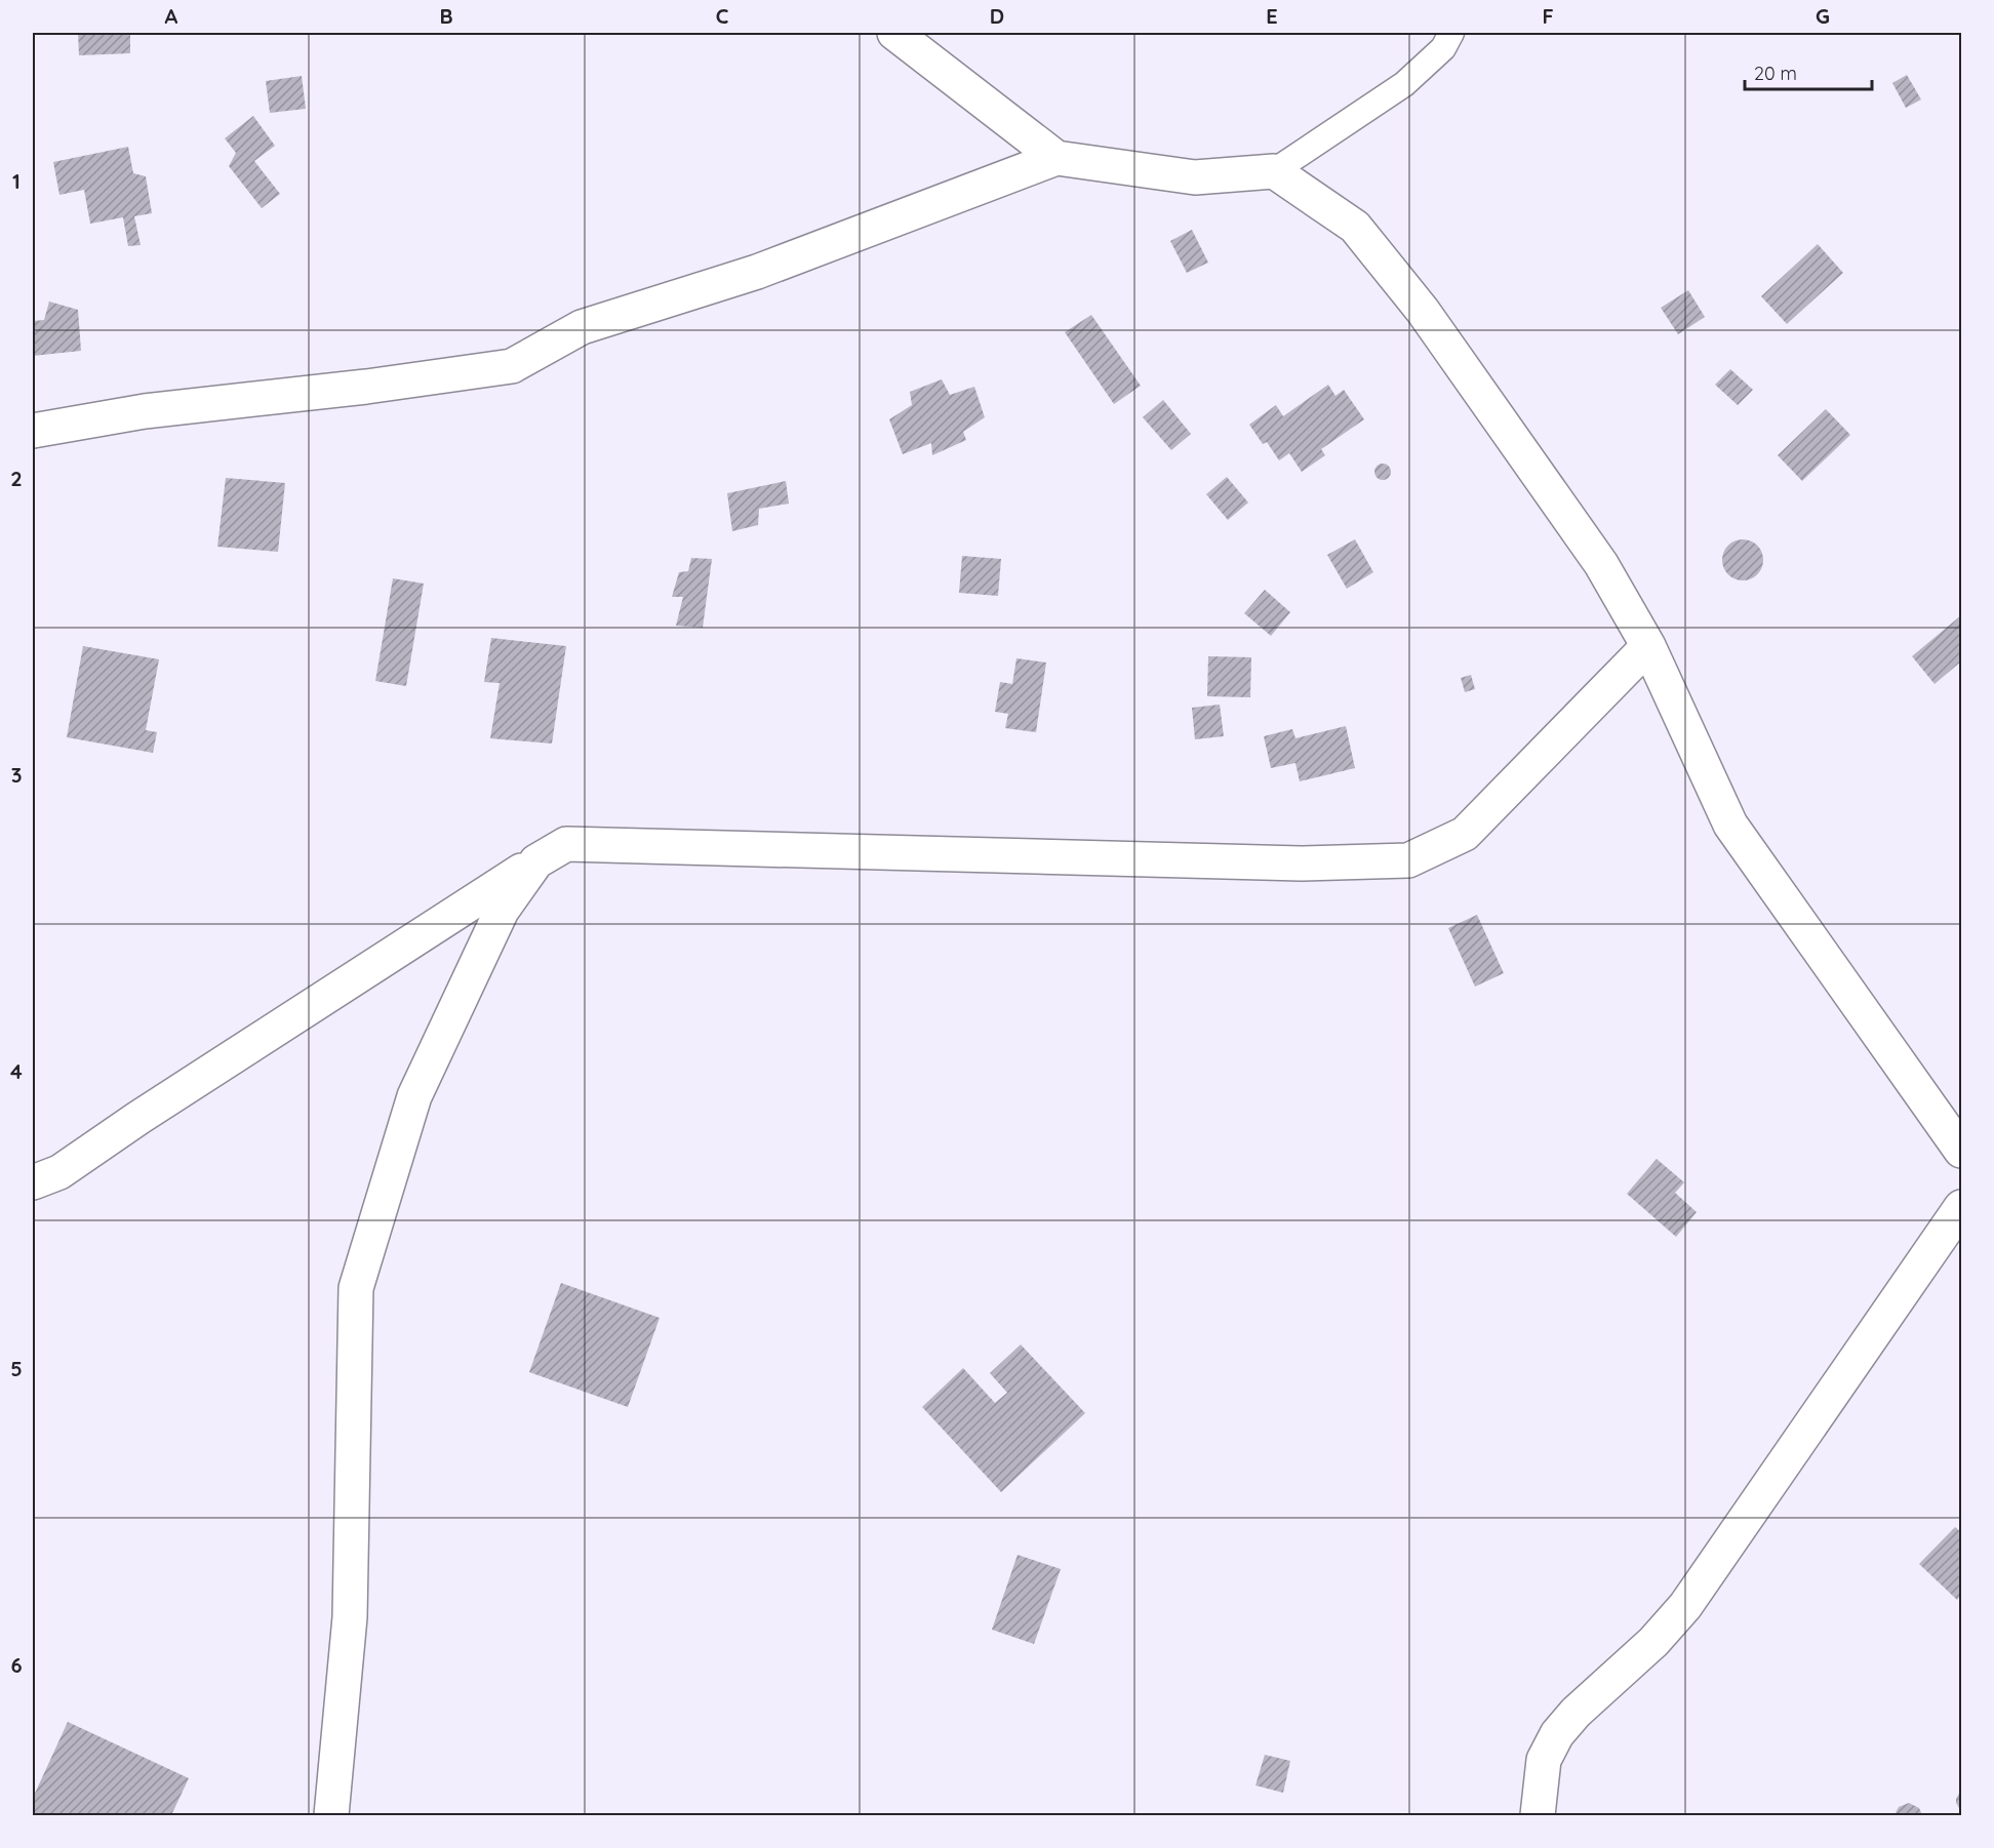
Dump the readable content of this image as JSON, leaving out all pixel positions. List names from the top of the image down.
{
  "scale_bar": "20 m",
  "grid": {
    "columns": [
      "A",
      "B",
      "C",
      "D",
      "E",
      "F",
      "G"
    ],
    "rows": [
      "1",
      "2",
      "3",
      "4",
      "5",
      "6"
    ]
  }
}
